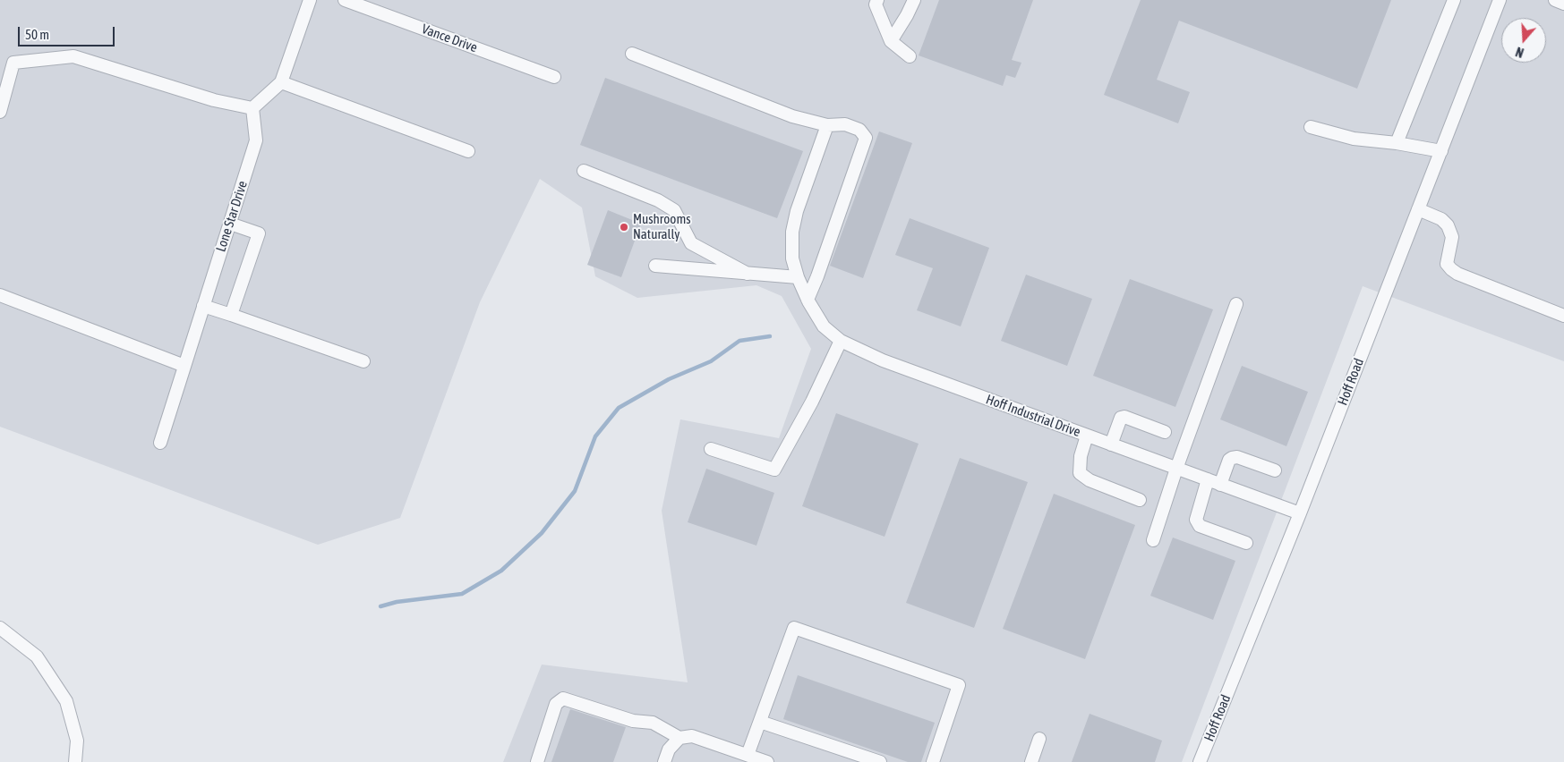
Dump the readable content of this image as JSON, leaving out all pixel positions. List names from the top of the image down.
{
  "streets": {
    "street": [
      "Vance Drive",
      "Lone Star Drive",
      "Hoff Road",
      "Hoff Industrial Drive"
    ]
  },
  "crossings": [
    ["Hoff Road", "Hoff Industrial Drive"]
  ],
  "places": ["Mushrooms Naturally"],
  "scale_bar": "50 m",
  "north": "bottom"
}
